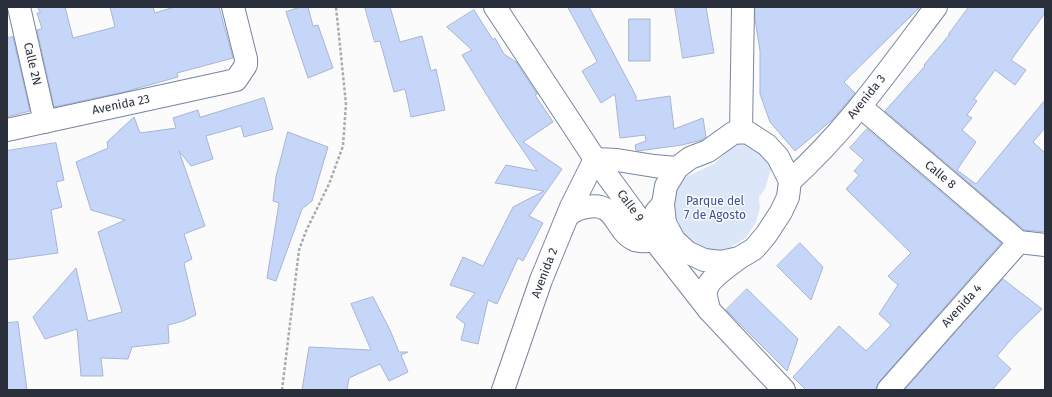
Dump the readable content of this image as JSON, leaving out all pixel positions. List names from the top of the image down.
{
  "streets": {
    "street": [
      "Calle 2N",
      "Avenida 3",
      "Avenida 23",
      "Calle 8",
      "Calle 9",
      "Avenida 2",
      "Avenida 4"
    ]
  },
  "crossings": [
    ["Calle 2N", "Avenida 23"],
    ["Avenida 3", "Calle 8"],
    ["Calle 8", "Avenida 4"],
    ["Calle 9", "Avenida 2"]
  ],
  "parks": ["Parque del 7 de Agosto"]
}
